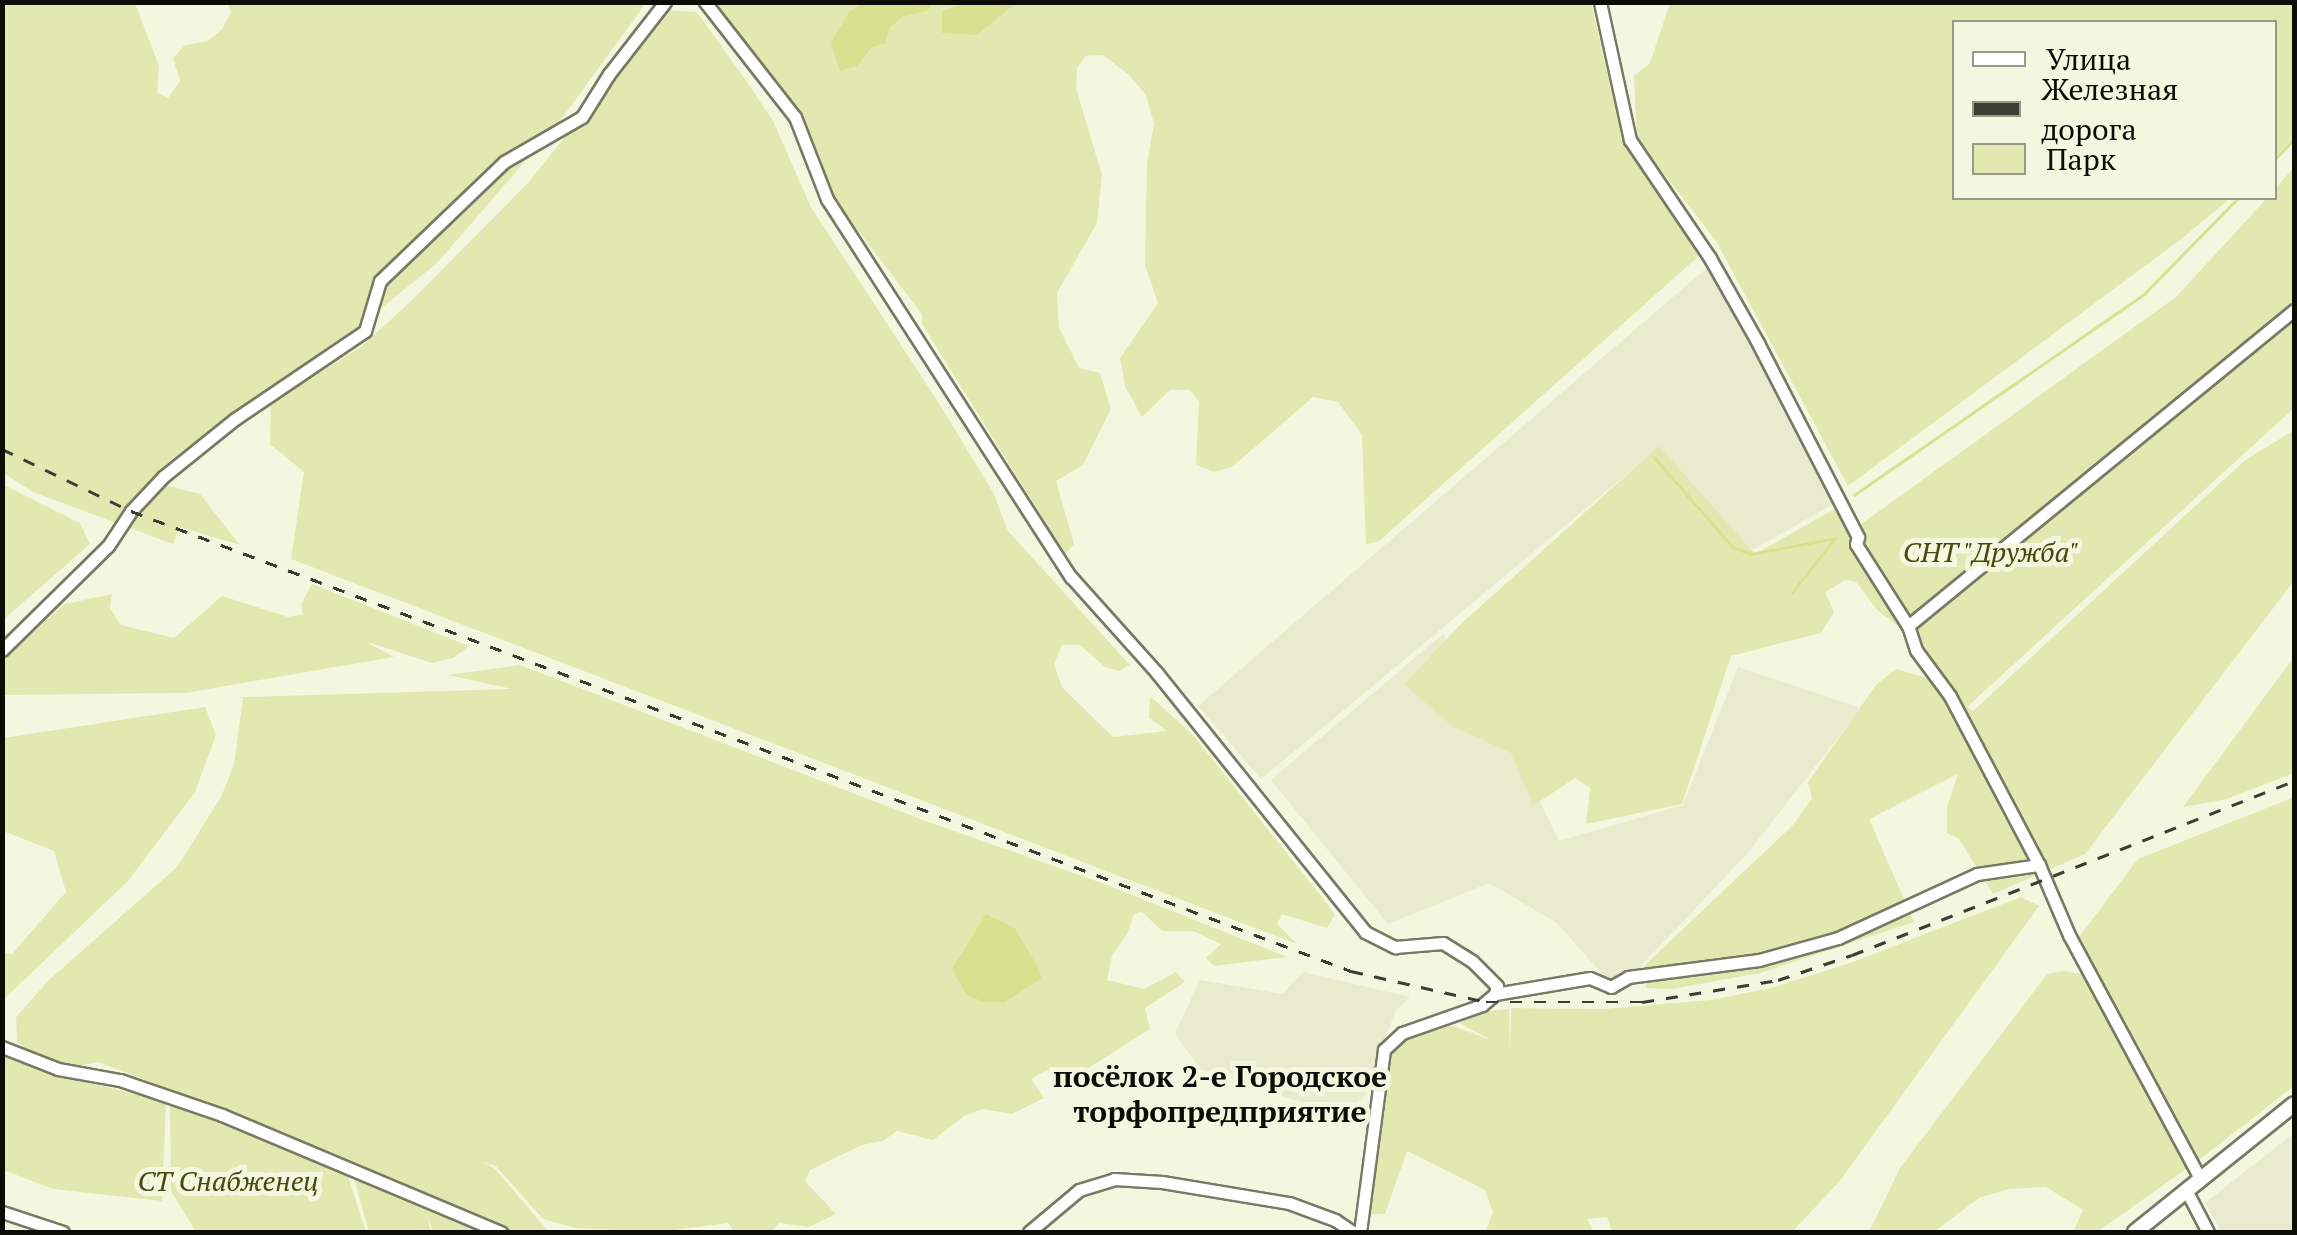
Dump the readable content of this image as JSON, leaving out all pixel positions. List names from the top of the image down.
{
  "districts": ["посёлок 2-е Городское торфопредприятие"],
  "parks": ["СНТ \"Дружба\"", "СТ Снабженец"],
  "legend": ["Улица", "Железная дорога", "Парк"]
}
